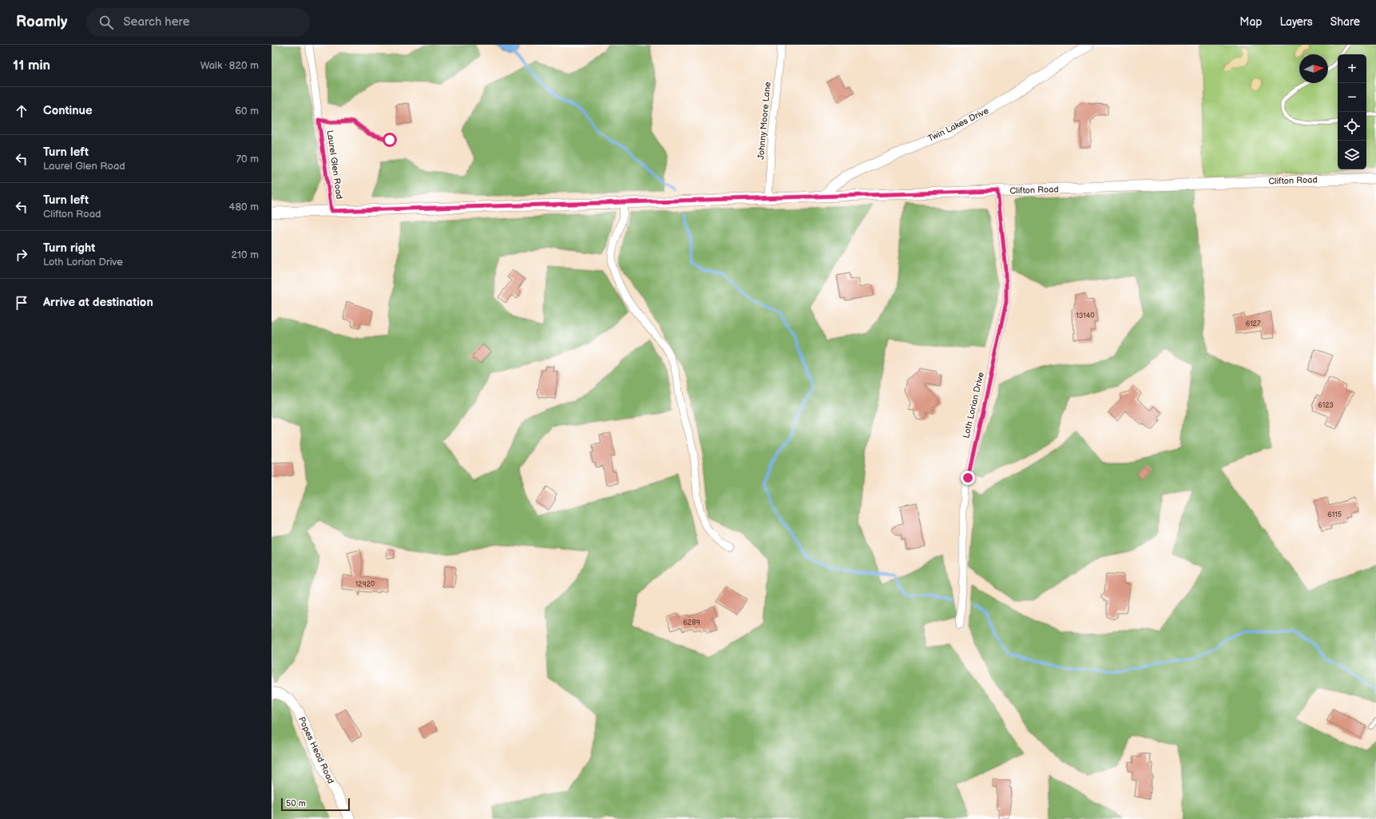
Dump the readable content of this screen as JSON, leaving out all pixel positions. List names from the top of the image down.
{
  "streets": {
    "main road": ["Twin Lakes Drive", "Clifton Road", "Popes Head Road"],
    "street": ["Johnny Moore Lane", "Laurel Glen Road", "Loth Lorian Drive"]
  },
  "crossings": [
    ["Johnny Moore Lane", "Clifton Road"],
    ["Twin Lakes Drive", "Clifton Road"],
    ["Laurel Glen Road", "Clifton Road"],
    ["Clifton Road", "Loth Lorian Drive"]
  ],
  "house_numbers": [
    "13140",
    "6127",
    "6123",
    "6115",
    "12920",
    "6289"
  ],
  "scale_bar": "50 m",
  "north": "right",
  "page": {
    "header": "Roamly",
    "search": "Search here",
    "nav": ["Map", "Layers", "Share"],
    "heading": ["11 min", "Walk · 820 m"],
    "map_buttons": ["+", "−"],
    "list": [
      ["Continue", "60 m"],
      ["Turn left", "Laurel Glen Road", "70 m"],
      ["Turn left", "Clifton Road", "480 m"],
      ["Turn right", "Loth Lorian Drive", "210 m"],
      "Arrive at destination"
    ],
    "scale": "50 m"
  }
}
